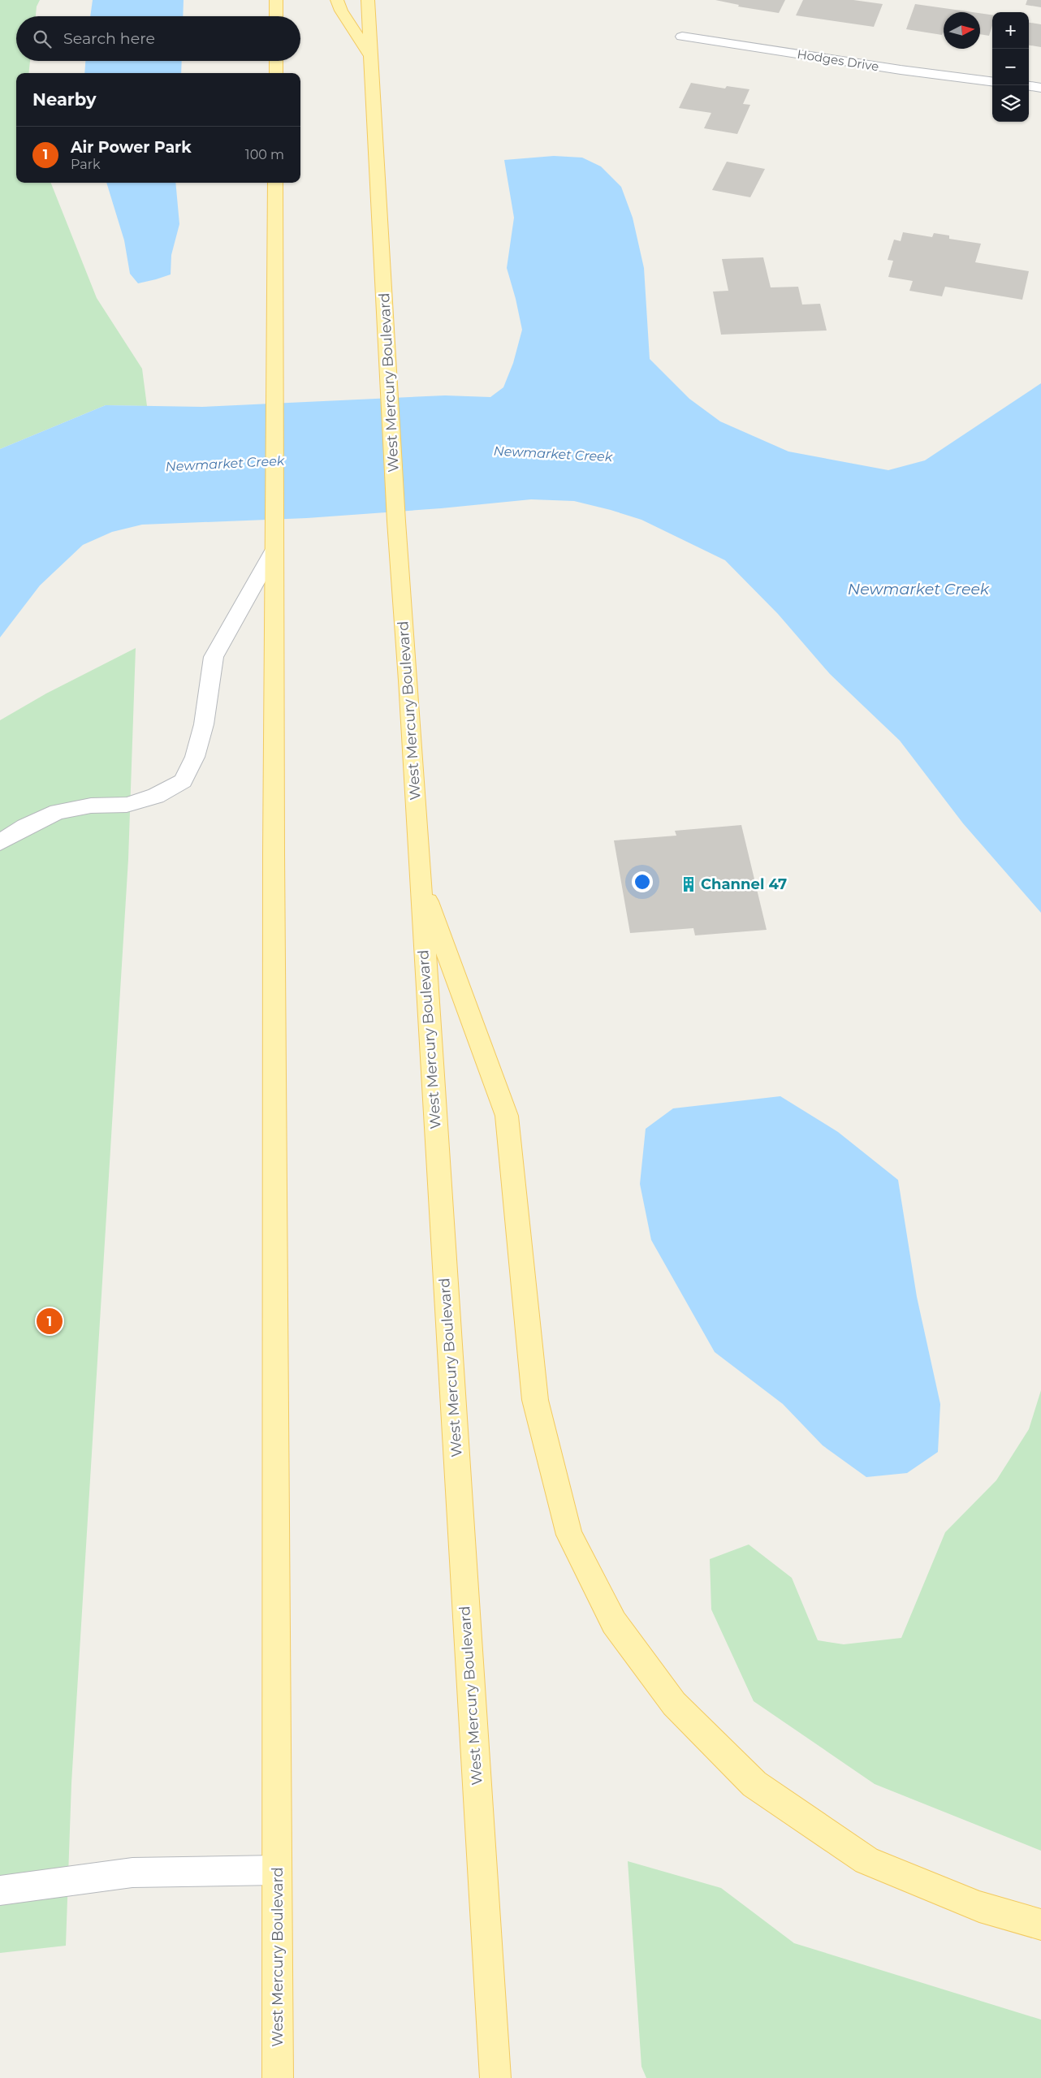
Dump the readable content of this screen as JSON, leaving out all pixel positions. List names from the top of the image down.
{
  "streets": {
    "main road": ["West Mercury Boulevard"],
    "street": ["Hodges Drive"]
  },
  "water": ["Newmarket Creek"],
  "places": {
    "building": ["Channel 47"]
  },
  "north": "right",
  "page": {
    "map_buttons": ["+", "−"],
    "search": "Search here",
    "heading": "Nearby",
    "list": [
      {
        "mark": "1",
        "name": "Air Power Park",
        "note": "Park",
        "value": "100 m"
      }
    ],
    "pins": "1"
  }
}
